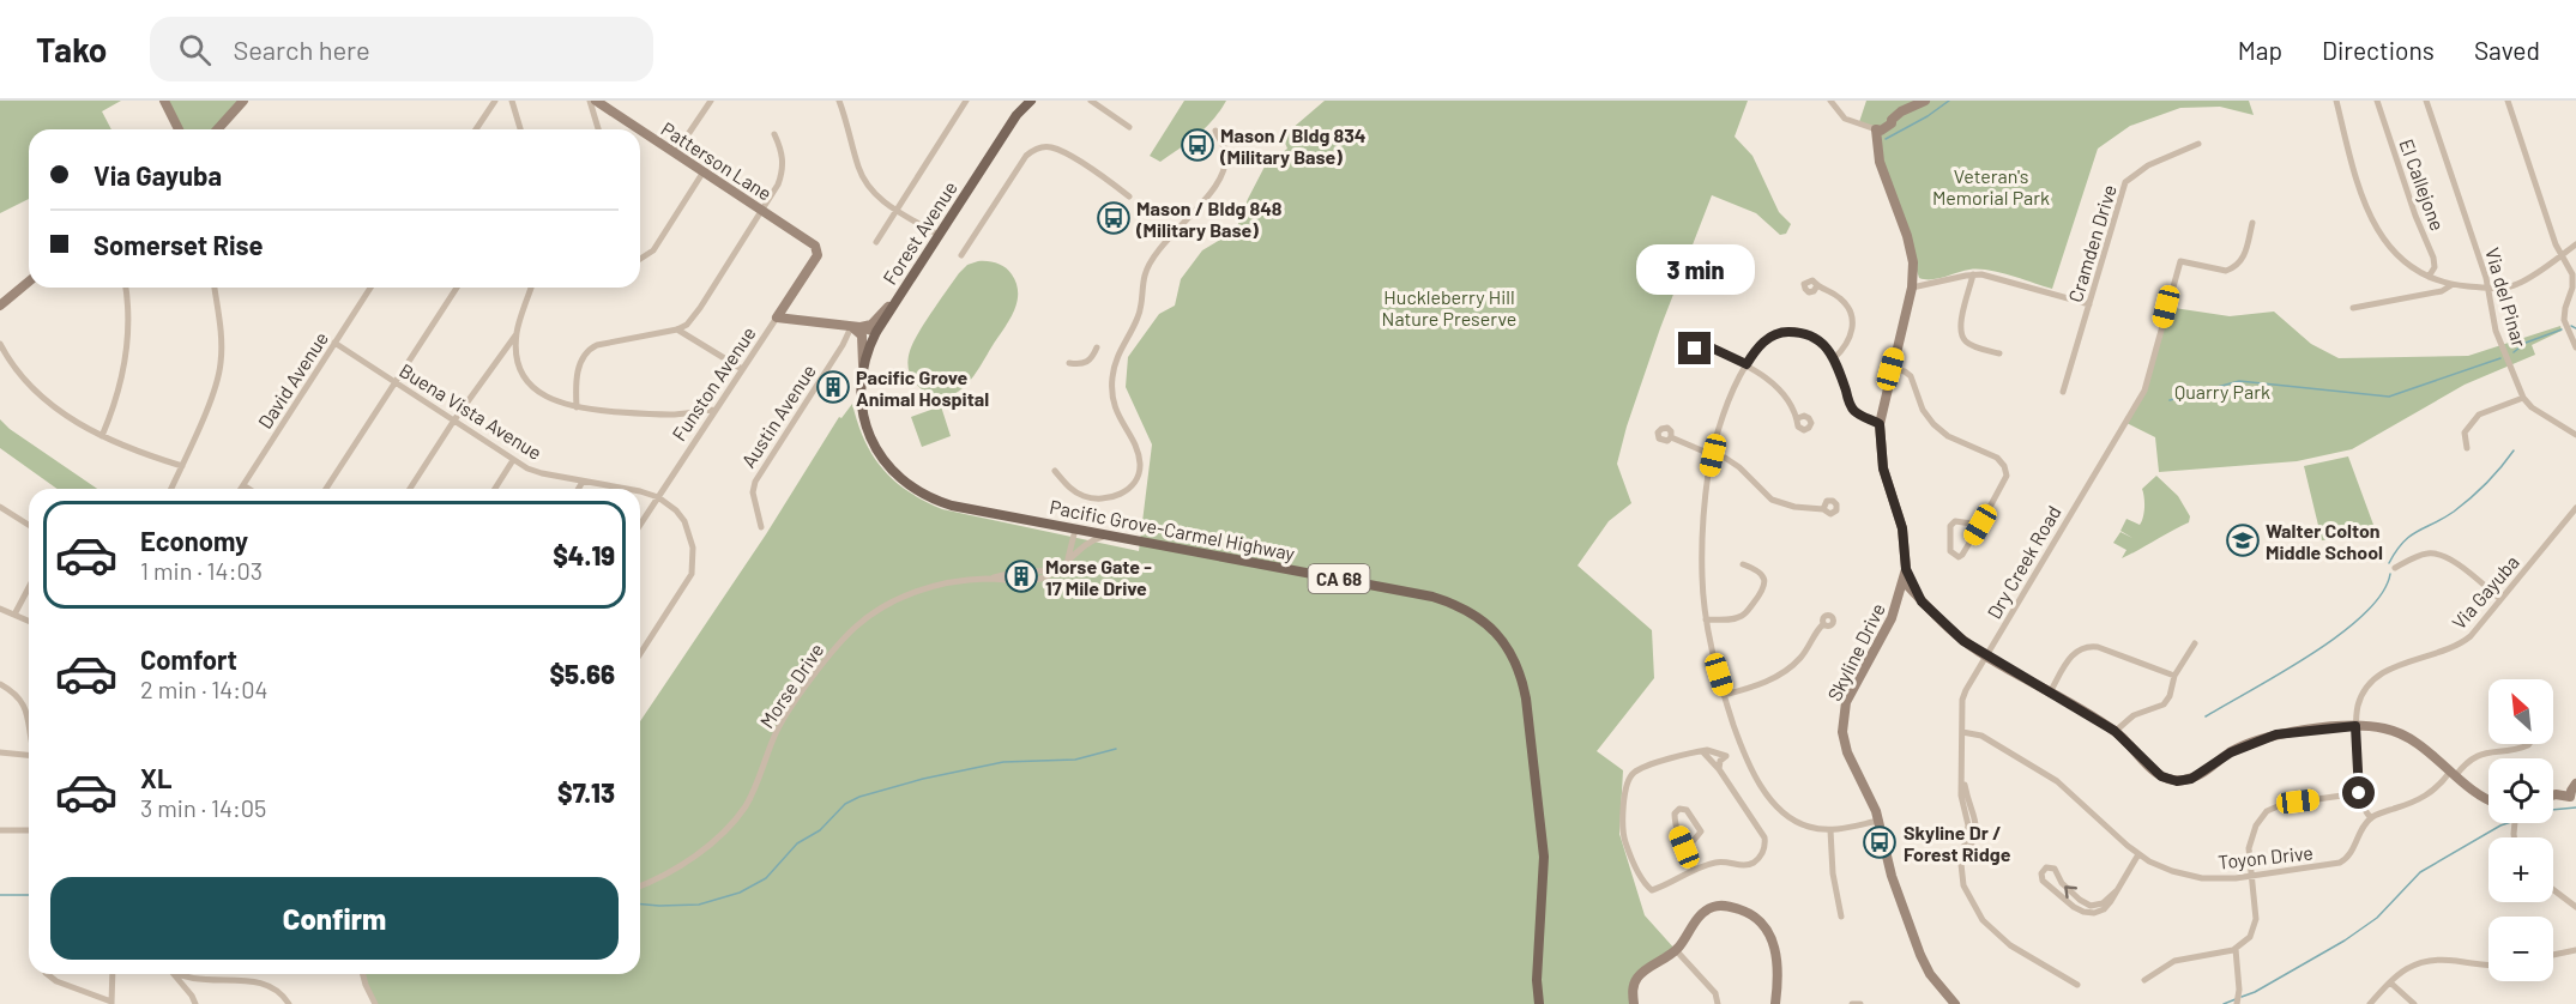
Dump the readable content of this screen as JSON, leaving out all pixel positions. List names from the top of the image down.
{
  "streets": {
    "main road": ["Forest Avenue", "Pacific Grove-Carmel Highway", "CA 68"],
    "street": [
      "Patterson Lane",
      "El Callejone",
      "Cramden Drive",
      "Via del Pinar",
      "David Avenue",
      "Funston Avenue",
      "Buena Vista Avenue",
      "Austin Avenue",
      "Dry Creek Road",
      "Via Gayuba",
      "Skyline Drive",
      "Morse Drive",
      "Toyon Drive"
    ]
  },
  "crossings": [
    ["Patterson Lane", "Funston Avenue"],
    ["Forest Avenue", "Pacific Grove-Carmel Highway"],
    ["David Avenue", "Buena Vista Avenue"],
    ["Funston Avenue", "Buena Vista Avenue"],
    ["Pacific Grove-Carmel Highway", "Morse Drive"],
    ["Dry Creek Road", "Toyon Drive"],
    ["Via Gayuba", "Toyon Drive"]
  ],
  "parks": ["Veteran's Memorial Park", "Huckleberry Hill Nature Preserve", "Quarry Park"],
  "places": {
    "bus stop": ["Mason / Bldg 834 (Military Base)", "Mason / Bldg 848 (Military Base)", "Skyline Dr / Forest Ridge"],
    "building": ["Pacific Grove Animal Hospital", "Morse Gate - 17 Mile Drive"],
    "school or university": ["Walter Colton Middle School"]
  },
  "north": "top left",
  "page": {
    "header": "Tako",
    "search": "Search here",
    "nav": ["Map", "Directions", "Saved"],
    "banner": ["Via Gayuba", "Somerset Rise"],
    "bubble": "3 min",
    "list": [
      {
        "name": "Economy",
        "note": "1 min · 14:03",
        "value": "$4.19"
      },
      {
        "name": "Comfort",
        "note": "2 min · 14:04",
        "value": "$5.66"
      },
      {
        "name": "XL",
        "note": "3 min · 14:05",
        "value": "$7.13"
      }
    ],
    "map_buttons": ["+", "−"],
    "buttons": "Confirm"
  }
}
